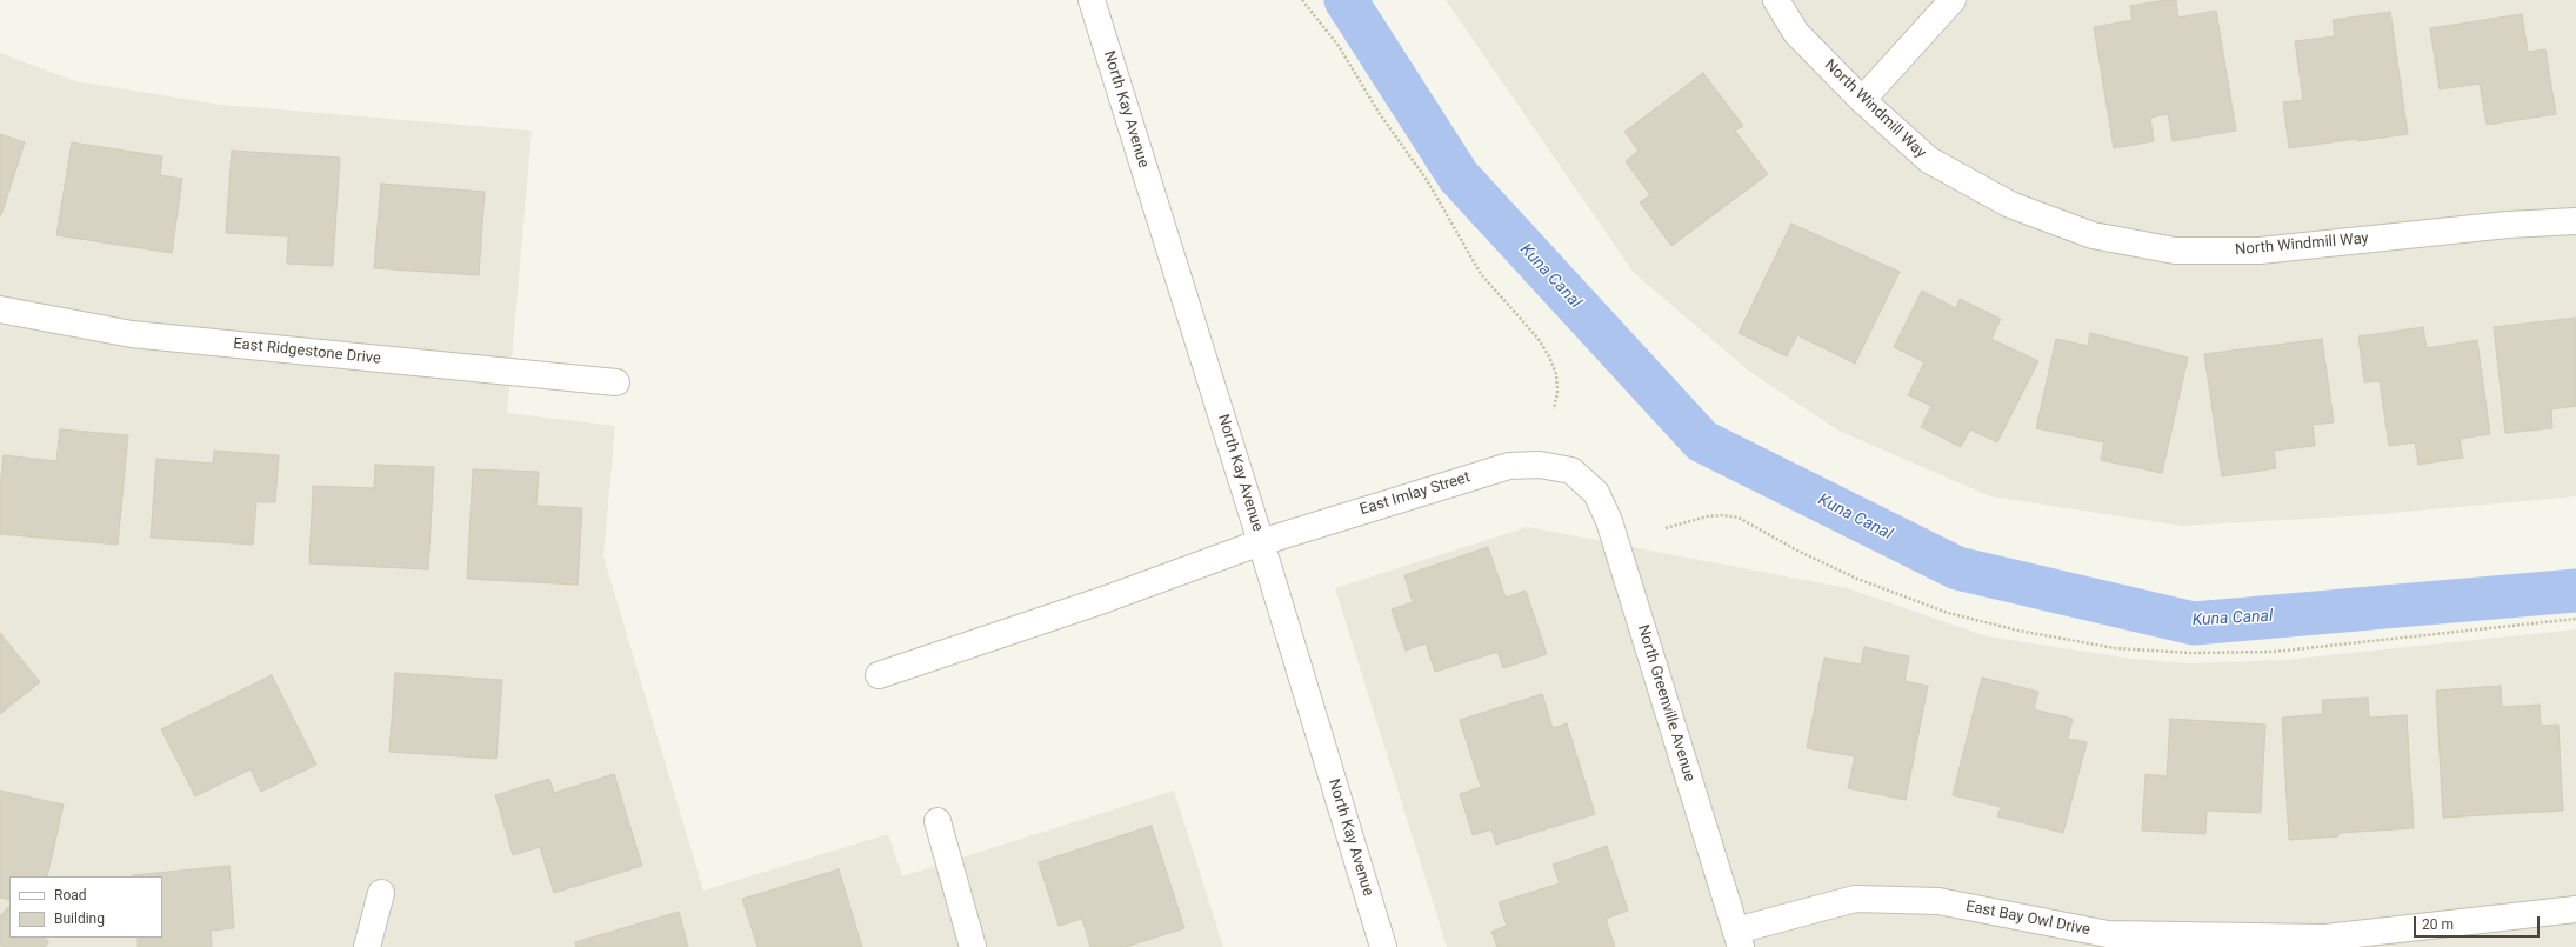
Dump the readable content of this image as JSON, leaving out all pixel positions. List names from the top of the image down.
{
  "streets": {
    "street": [
      "North Kay Avenue",
      "North Windmill Way",
      "East Ridgestone Drive",
      "East Imlay Street",
      "North Greenville Avenue",
      "East Bay Owl Drive"
    ]
  },
  "crossings": [
    ["North Kay Avenue", "East Imlay Street"],
    ["East Imlay Street", "North Greenville Avenue"],
    ["North Greenville Avenue", "East Bay Owl Drive"]
  ],
  "water": ["Kuna Canal"],
  "legend": ["Road", "Building"],
  "scale_bar": "20 m"
}
